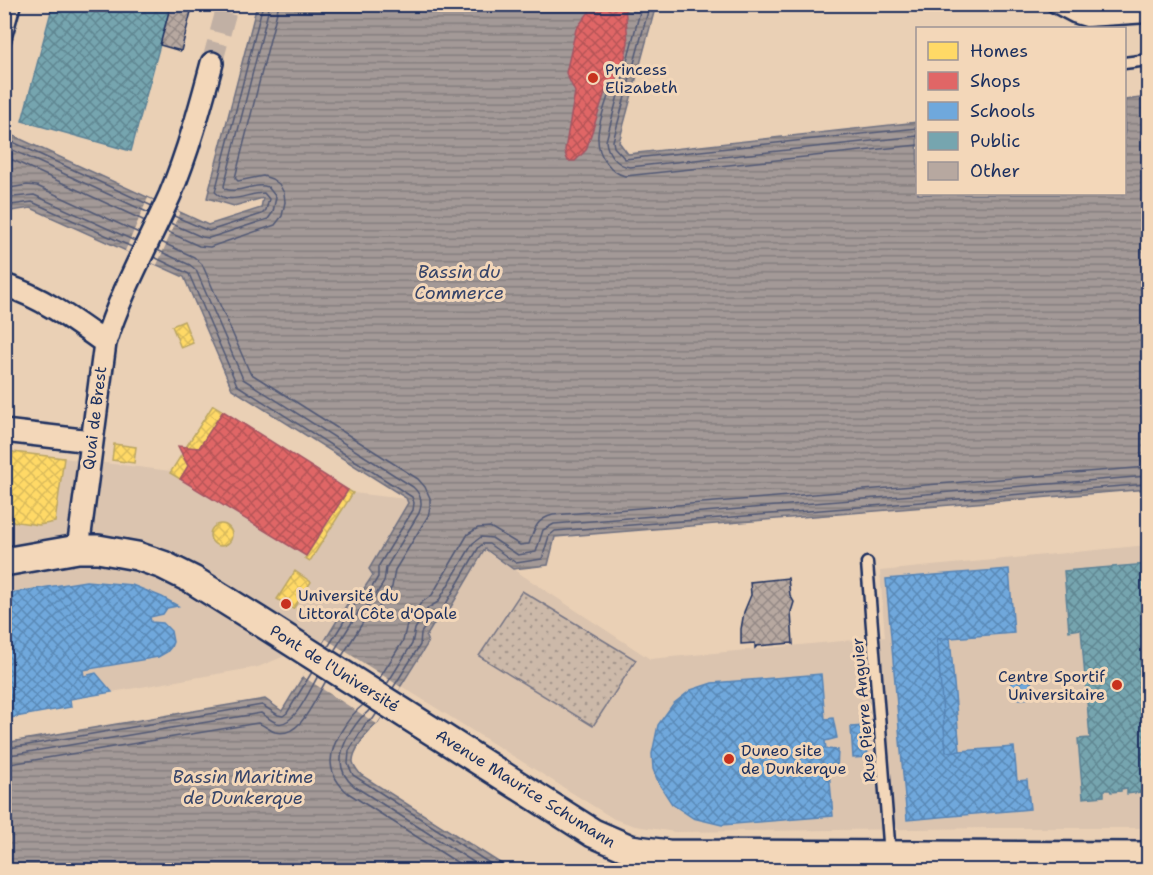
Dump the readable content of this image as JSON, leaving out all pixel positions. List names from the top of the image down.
{
  "streets": {
    "street": ["Quai de Brest", "Pont de l'Université", "Avenue Maurice Schumann"],
    "lane": ["Rue Pierre Anguier"]
  },
  "crossings": [
    ["Quai de Brest", "Pont de l'Université"],
    ["Pont de l'Université", "Avenue Maurice Schumann"],
    ["Rue Pierre Anguier", "Avenue Maurice Schumann"]
  ],
  "water": ["Bassin du Commerce", "Bassin Maritime de Dunkerque"],
  "places": [
    "Princess Elizabeth",
    "Université du Littoral Côte d'Opale",
    "Centre Sportif Universitaire",
    "Duneo site de Dunkerque"
  ],
  "legend": [
    "Homes",
    "Shops",
    "Schools",
    "Public",
    "Other"
  ]
}
